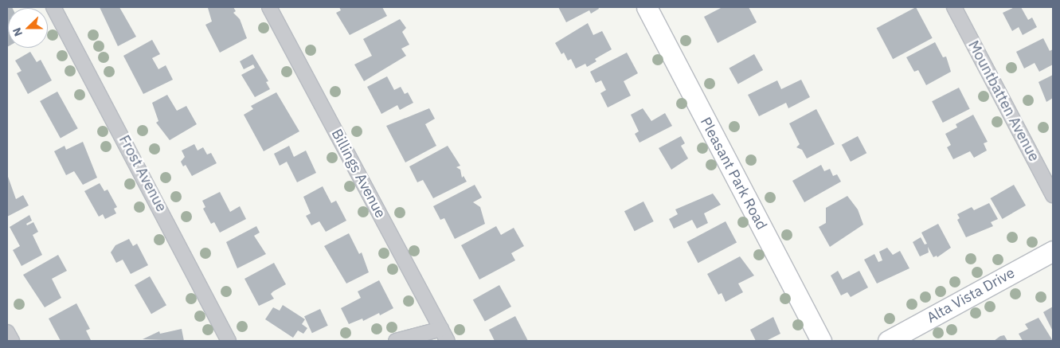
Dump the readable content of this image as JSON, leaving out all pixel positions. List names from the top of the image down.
{
  "streets": {
    "street": [
      "Mountbatten Avenue",
      "Frost Avenue",
      "Billings Avenue",
      "Pleasant Park Road",
      "Alta Vista Drive"
    ]
  },
  "north": "left"
}
